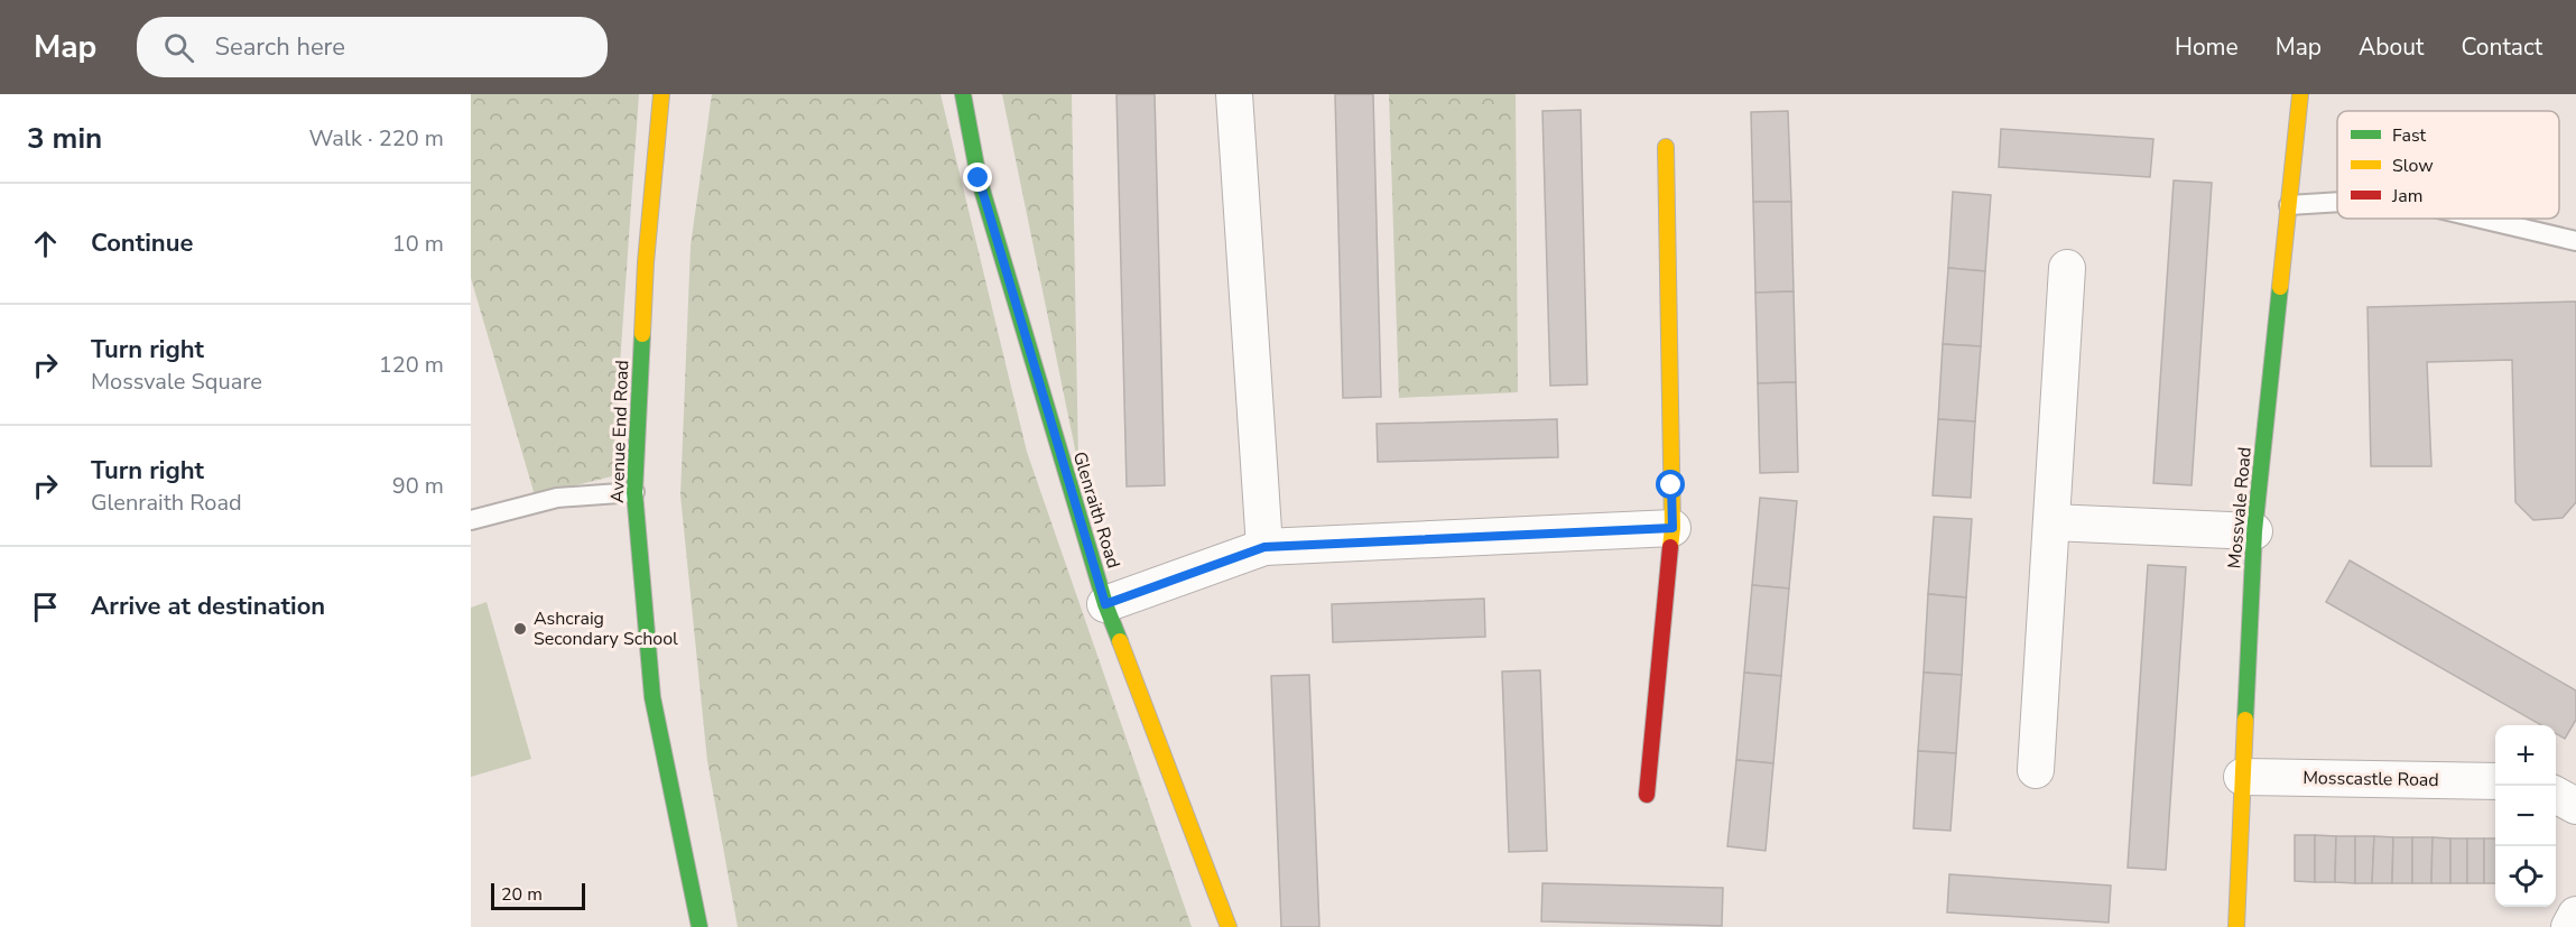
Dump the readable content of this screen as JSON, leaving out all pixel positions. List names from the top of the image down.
{
  "streets": {
    "street": [
      "Avenue End Road",
      "Mossvale Road",
      "Glenraith Road",
      "Mosscastle Road"
    ]
  },
  "crossings": [
    ["Mossvale Road", "Mosscastle Road"]
  ],
  "places": ["Ashcraig Secondary School"],
  "legend": ["Fast", "Slow", "Jam"],
  "scale_bar": "20 m",
  "page": {
    "header": "Map",
    "search": "Search here",
    "nav": [
      "Home",
      "Map",
      "About",
      "Contact"
    ],
    "heading": ["3 min", "Walk · 220 m"],
    "list": [
      ["Continue", "10 m"],
      ["Turn right", "Mossvale Square", "120 m"],
      ["Turn right", "Glenraith Road", "90 m"],
      "Arrive at destination"
    ],
    "map_buttons": ["+", "−"],
    "scale": "20 m"
  }
}
